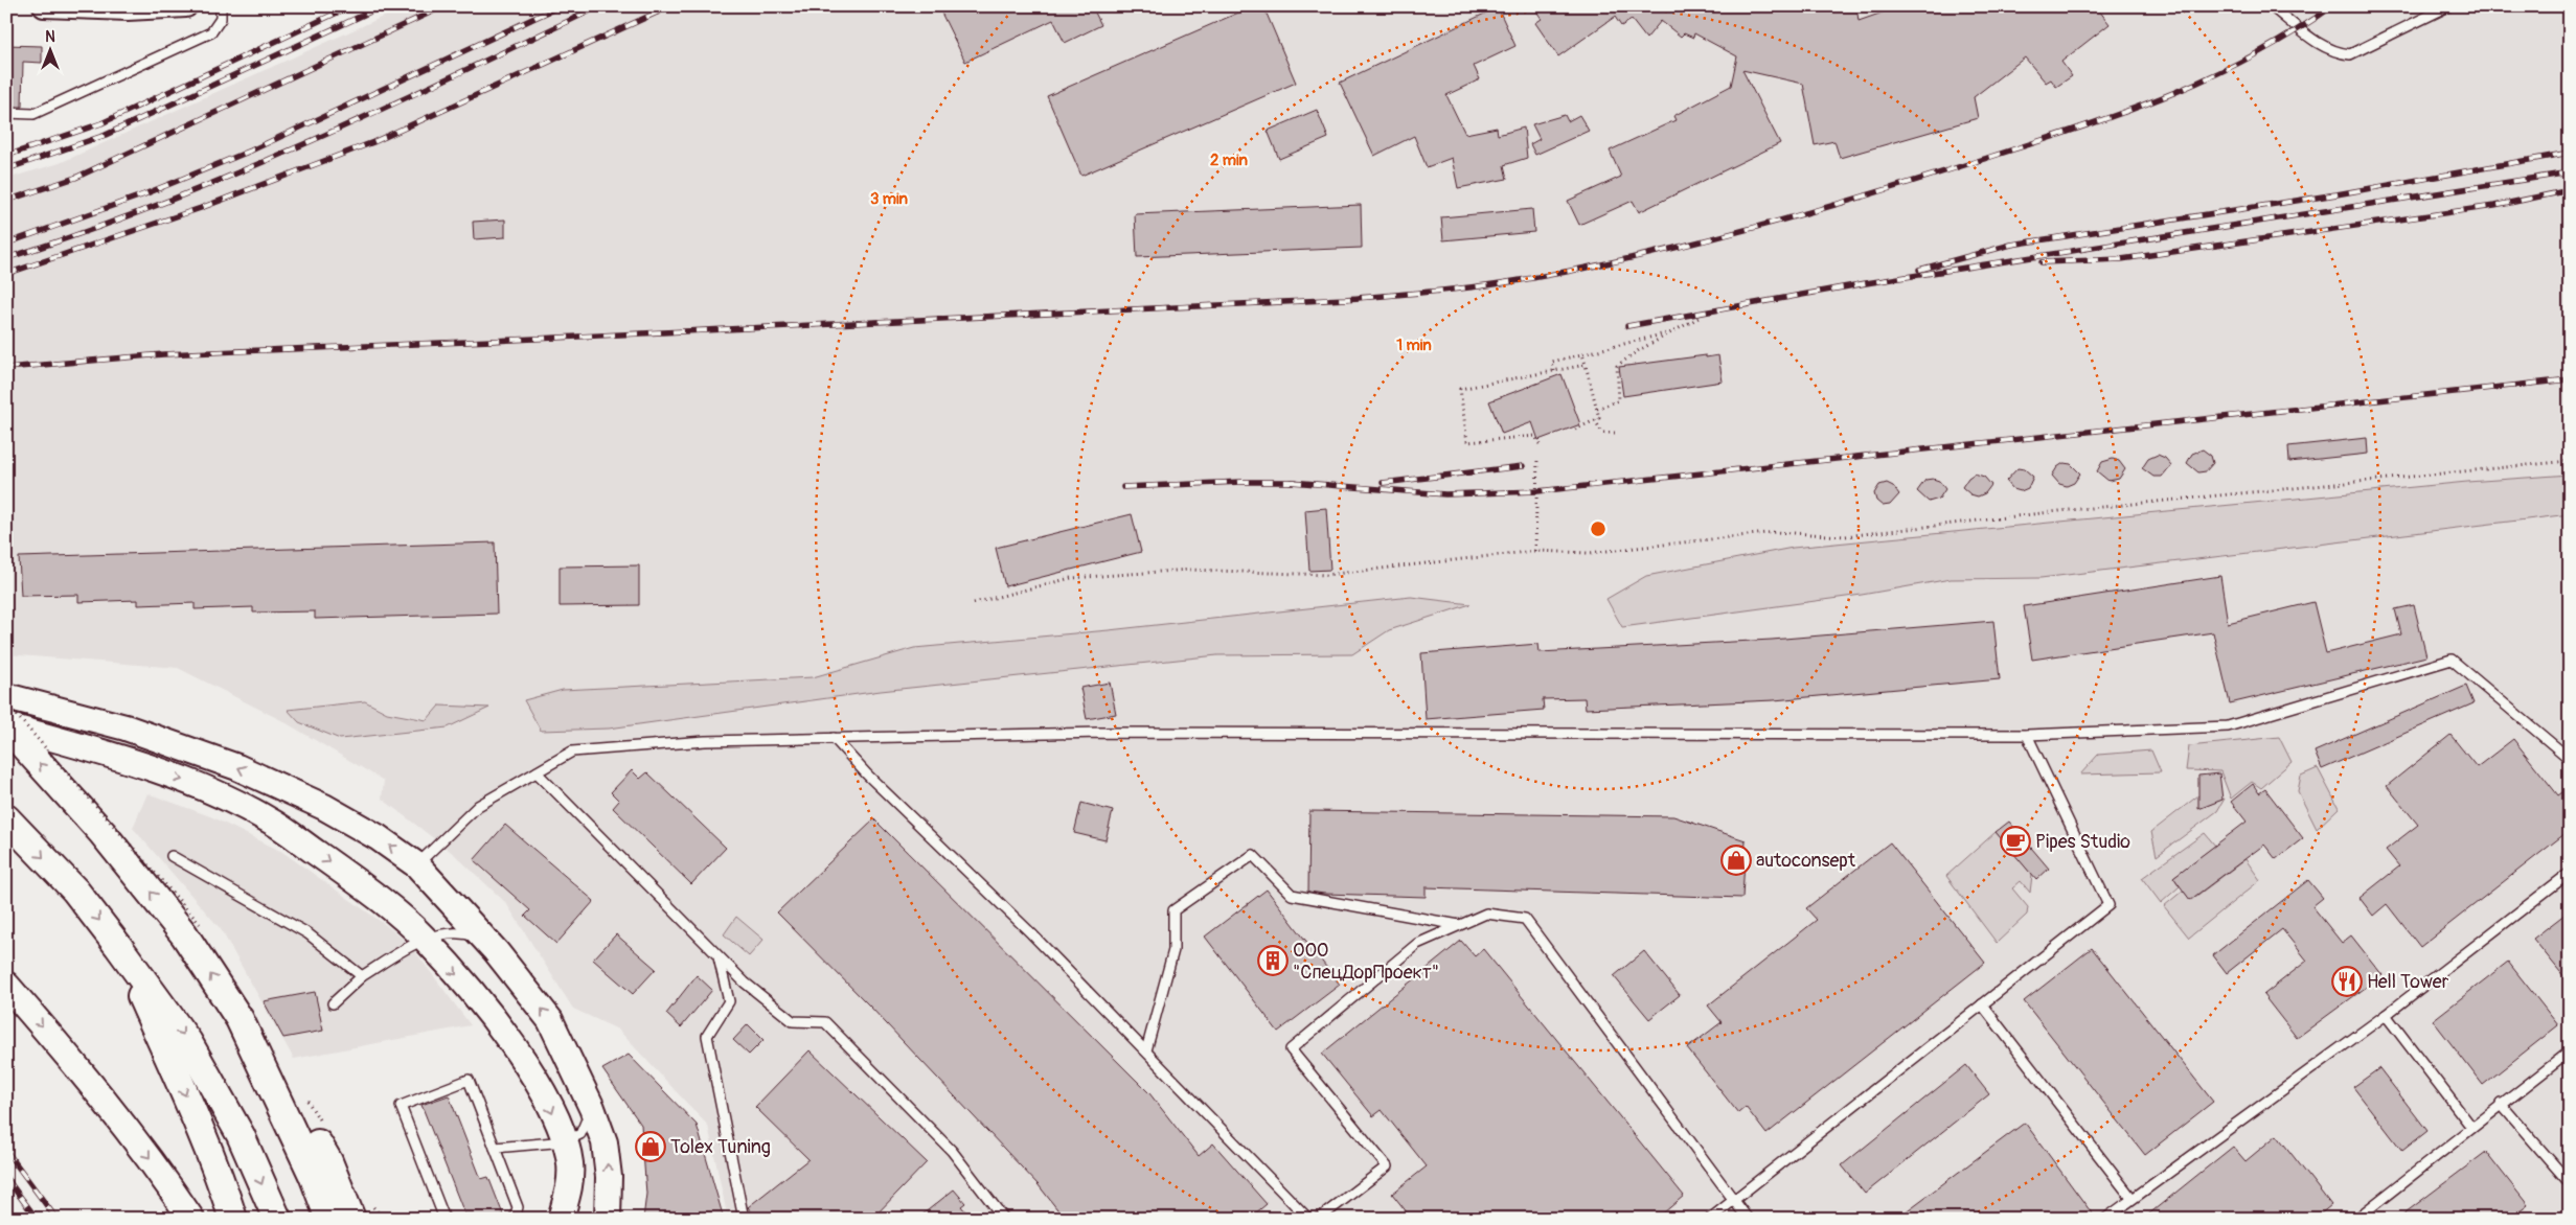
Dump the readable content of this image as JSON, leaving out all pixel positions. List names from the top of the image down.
{
  "places": {
    "cafe": ["Pipes Studio"],
    "shop": ["autoconsept", "Tolex Tuning"],
    "building": ["ООО \"СпецДорПроект\""],
    "restaurant": ["Hell Tower"]
  },
  "north": "top",
  "rings": ["2 min", "3 min", "1 min"]
}
